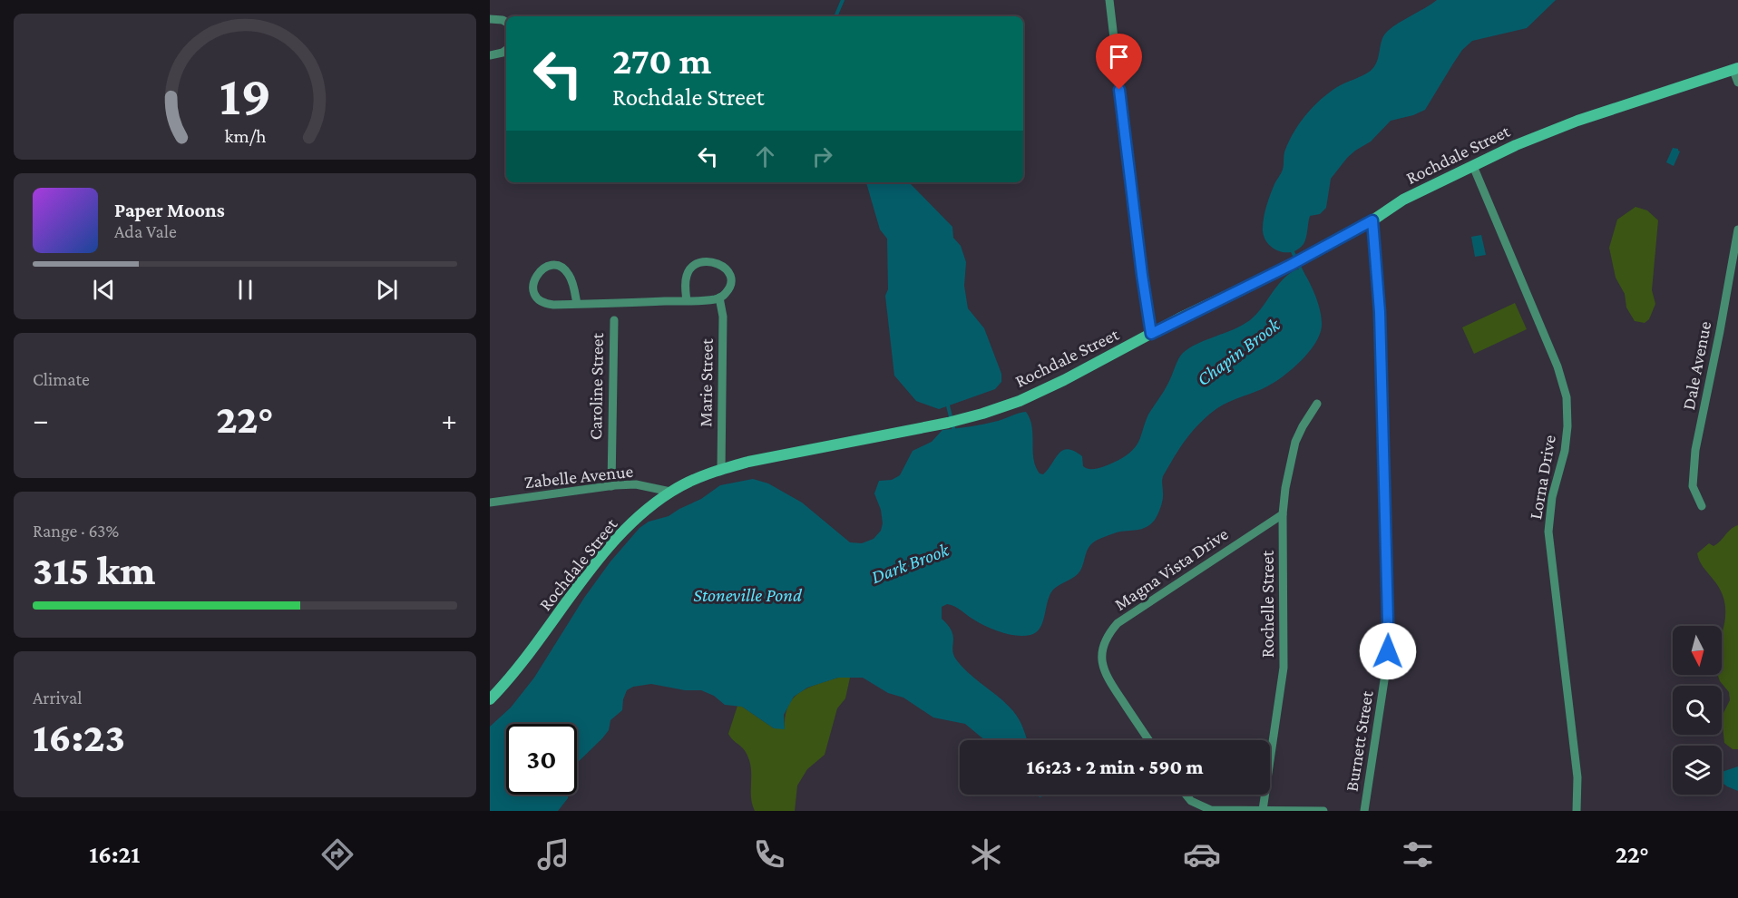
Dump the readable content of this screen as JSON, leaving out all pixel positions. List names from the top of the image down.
{
  "streets": {
    "street": [
      "Rochdale Street",
      "Dale Avenue",
      "Marie Street",
      "Caroline Street",
      "Zabelle Avenue",
      "Lorna Drive",
      "Magna Vista Drive",
      "Rochelle Street",
      "Burnett Street"
    ]
  },
  "crossings": [
    ["Rochdale Street", "Marie Street"],
    ["Rochdale Street", "Zabelle Avenue"],
    ["Rochdale Street", "Lorna Drive"],
    ["Rochdale Street", "Burnett Street"],
    ["Caroline Street", "Zabelle Avenue"],
    ["Magna Vista Drive", "Rochelle Street"]
  ],
  "water": ["Chapin Brook", "Dark Brook", "Stoneville Pond"],
  "north": "bottom",
  "page": {
    "turn": ["270 m", "Rochdale Street"],
    "song": ["Paper Moons", "Ada Vale"],
    "tile": [
      "Climate",
      ["Range · 63%", "315 km"],
      ["Arrival", "16:23"]
    ],
    "heat": ["−", "22°", "+"],
    "limit": "30",
    "trip": "16:23 · 2 min · 590 m",
    "tabs": ["16:21", "22°"],
    "gauge": ["19", "km/h"]
  }
}
